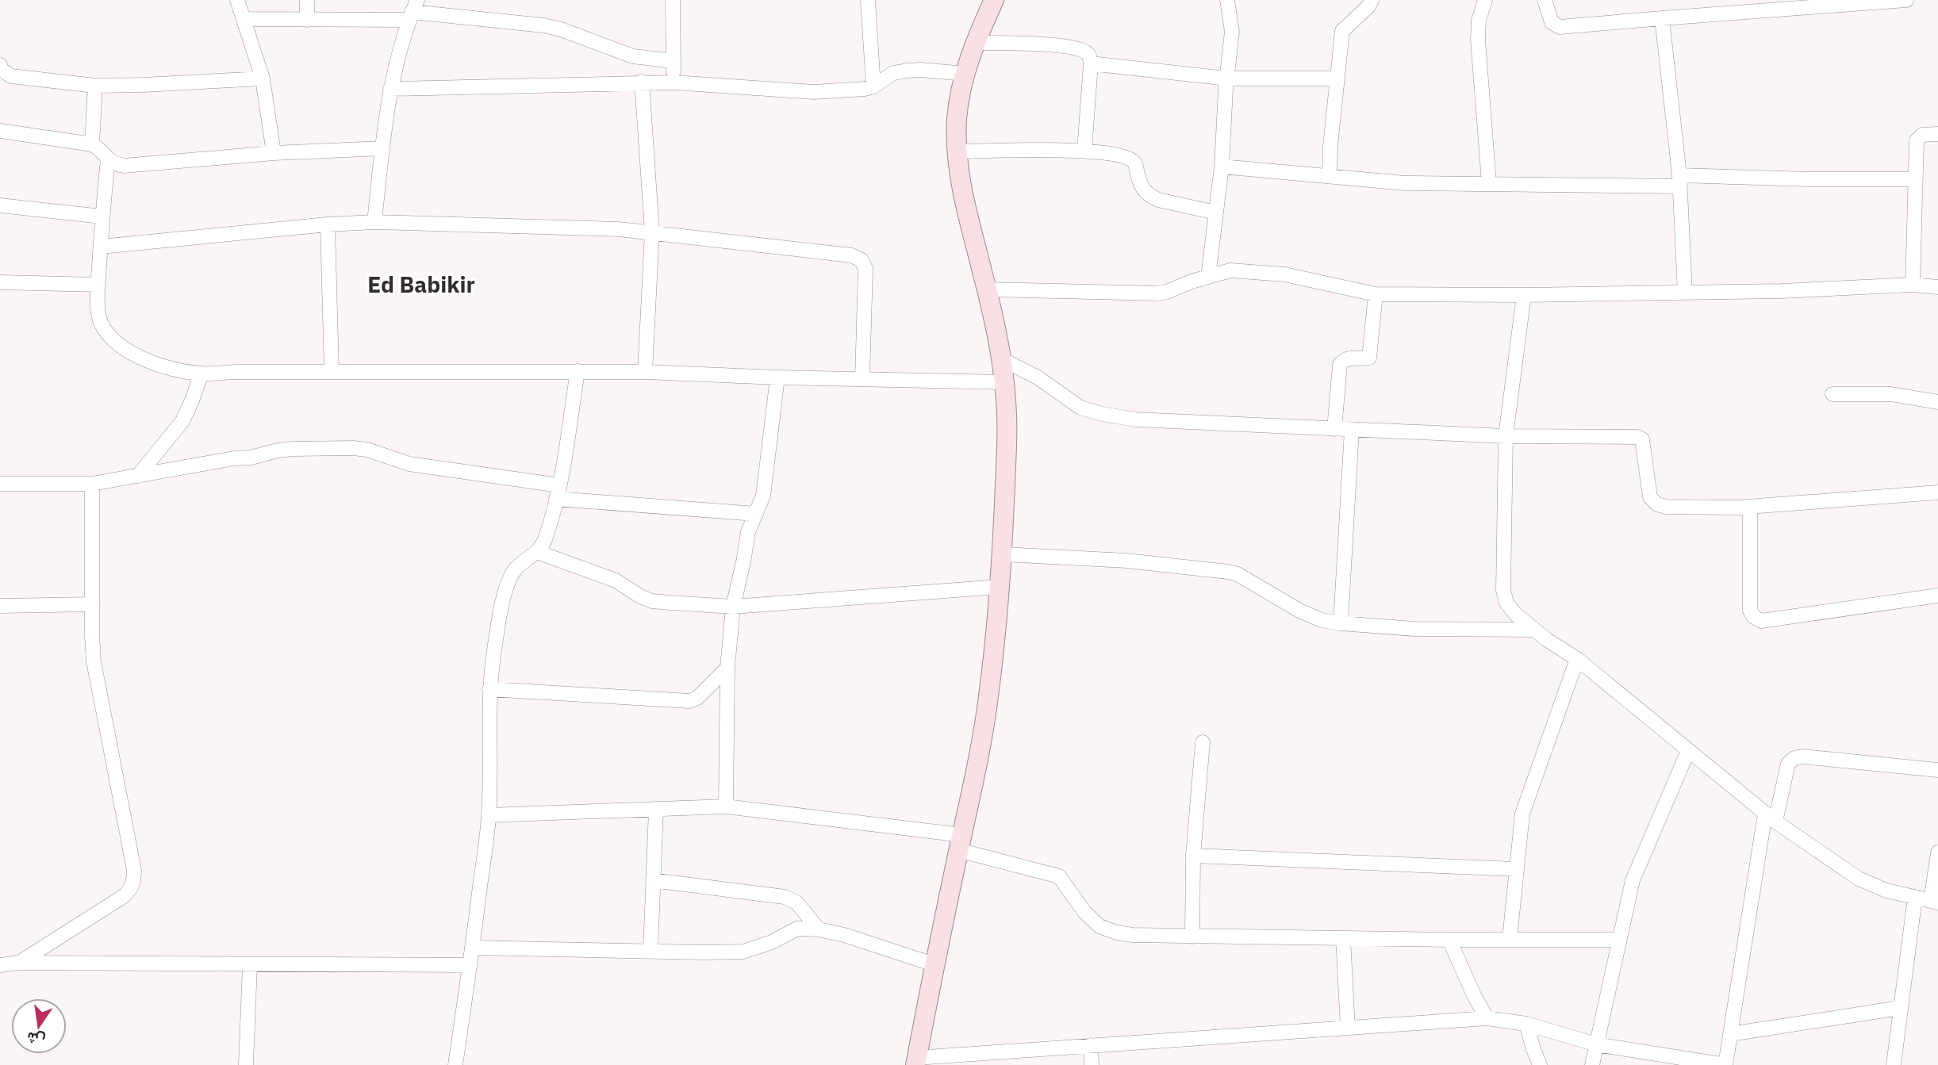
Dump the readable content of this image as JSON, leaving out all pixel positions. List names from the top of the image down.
{
  "districts": ["Ed Babikir"],
  "north": "bottom"
}
